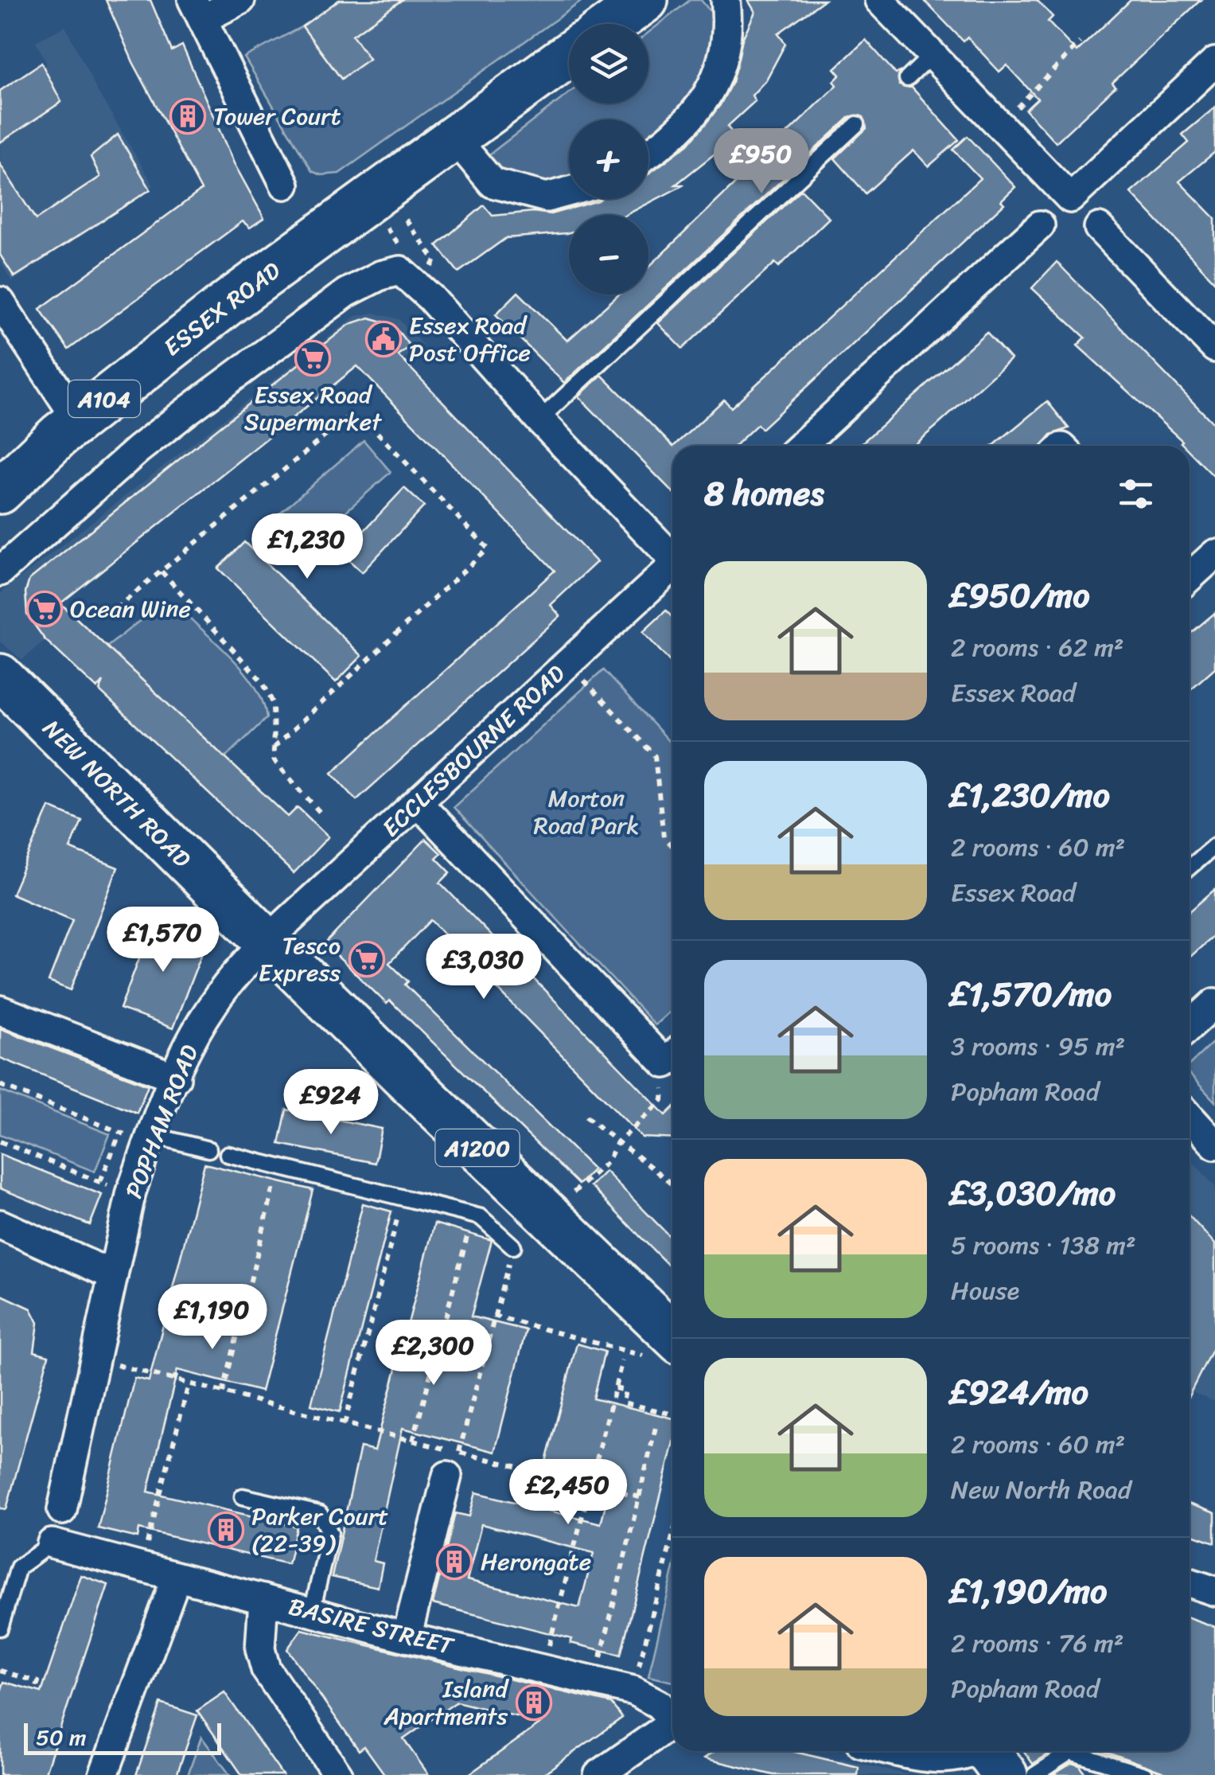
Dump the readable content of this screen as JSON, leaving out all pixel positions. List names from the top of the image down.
{
  "streets": {
    "main road": [
      "ESSEX ROAD",
      "A104",
      "NEW NORTH ROAD",
      "A1200"
    ],
    "street": ["ECCLESBOURNE ROAD", "POPHAM ROAD", "BASIRE STREET"]
  },
  "crossings": [
    ["ECCLESBOURNE ROAD", "NEW NORTH ROAD"],
    ["ECCLESBOURNE ROAD", "POPHAM ROAD"],
    ["NEW NORTH ROAD", "POPHAM ROAD"]
  ],
  "parks": ["Morton Road Park"],
  "places": {
    "building": [
      "Tower Court",
      "Parker Court (22-39)",
      "Herongate",
      "Island Apartments"
    ],
    "public building": ["Essex Road Post Office"],
    "supermarket": ["Essex Road Supermarket", "Ocean Wine", "Tesco Express"]
  },
  "scale_bar": "50 m",
  "page": {
    "map_buttons": ["+", "−"],
    "price": [
      "£950",
      "£1,230",
      "£1,570",
      "£3,030",
      "£924",
      "£1,190",
      "£2,300",
      "£2,450"
    ],
    "heading": "8 homes",
    "list": [
      {
        "name": "£950/mo",
        "note": "2 rooms · 62 m² · Essex Road"
      },
      {
        "name": "£1,230/mo",
        "note": "2 rooms · 60 m² · Essex Road"
      },
      {
        "name": "£1,570/mo",
        "note": "3 rooms · 95 m² · Popham Road"
      },
      {
        "name": "£3,030/mo",
        "note": "5 rooms · 138 m² · House"
      },
      {
        "name": "£924/mo",
        "note": "2 rooms · 60 m² · New North Road"
      },
      {
        "name": "£1,190/mo",
        "note": "2 rooms · 76 m² · Popham Road"
      }
    ],
    "scale": "50 m"
  }
}
